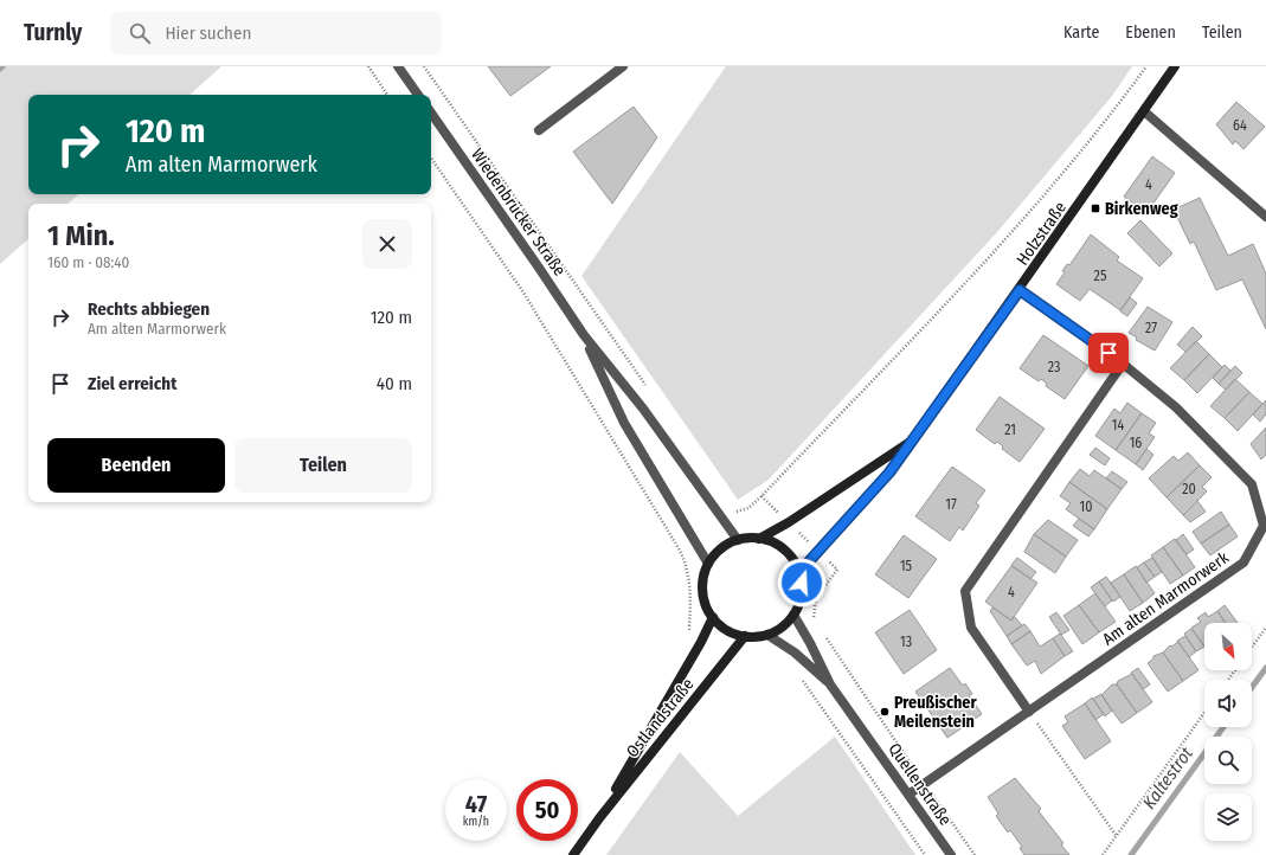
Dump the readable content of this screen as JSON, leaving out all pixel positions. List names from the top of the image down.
{
  "streets": {
    "main road": ["Holzstraße", "Ostlandstraße"],
    "street": ["Wiedenbrücker Straße", "Am alten Marmorwerk", "Quellenstraße"]
  },
  "crossings": [
    ["Wiedenbrücker Straße", "Holzstraße"],
    ["Wiedenbrücker Straße", "Ostlandstraße"],
    ["Wiedenbrücker Straße", "Quellenstraße"],
    ["Holzstraße", "Am alten Marmorwerk"],
    ["Holzstraße", "Ostlandstraße"],
    ["Holzstraße", "Quellenstraße"],
    ["Am alten Marmorwerk", "Quellenstraße"],
    ["Ostlandstraße", "Quellenstraße"]
  ],
  "water": ["Kaltestrot"],
  "places": {
    "transit": ["Birkenweg"],
    "other": ["Preußischer Meilenstein"]
  },
  "house_numbers": [
    "64",
    "4",
    "25",
    "27",
    "23",
    "14",
    "21",
    "16",
    "20",
    "17",
    "10",
    "15",
    "4",
    "13"
  ],
  "north": "bottom right",
  "page": {
    "header": "Turnly",
    "search": "Hier suchen",
    "nav": ["Karte", "Ebenen", "Teilen"],
    "turn": ["120 m", "Am alten Marmorwerk"],
    "heading": ["1 Min.", "160 m · 08:40"],
    "list": [
      {
        "name": "Rechts abbiegen",
        "note": "Am alten Marmorwerk",
        "value": "120 m"
      },
      {
        "name": "Ziel erreicht",
        "value": "40 m"
      }
    ],
    "buttons": ["Beenden", "Teilen"],
    "speed": "47 km/h",
    "limit": "50"
  }
}
